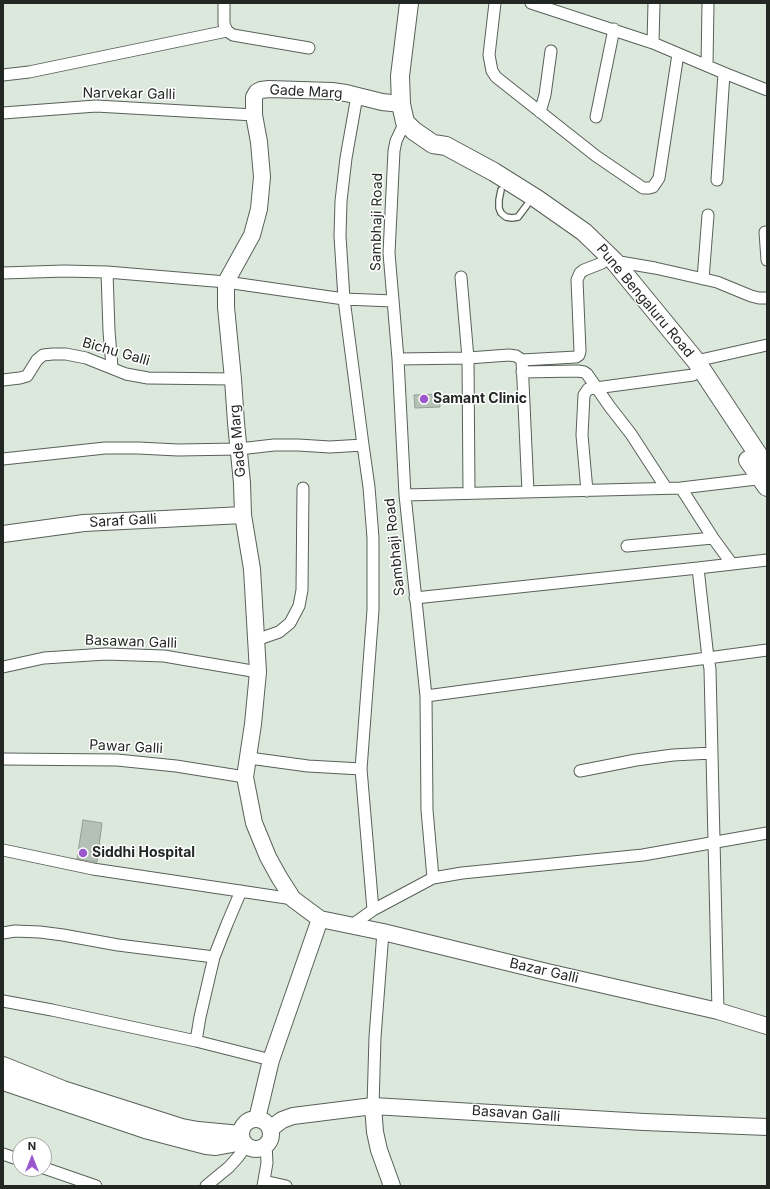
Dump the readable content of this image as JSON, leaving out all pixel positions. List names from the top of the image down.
{
  "streets": {
    "main road": ["Pune Bengaluru Road"],
    "street": [
      "Gade Marg",
      "Narvekar Galli",
      "Sambhaji Road",
      "Bichu Galli",
      "Saraf Galli",
      "Basawan Galli",
      "Pawar Galli",
      "Bazar Galli",
      "Basavan Galli"
    ]
  },
  "crossings": [
    ["Gade Marg", "Narvekar Galli"],
    ["Gade Marg", "Bichu Galli"],
    ["Gade Marg", "Saraf Galli"],
    ["Gade Marg", "Basawan Galli"],
    ["Gade Marg", "Pawar Galli"],
    ["Gade Marg", "Bazar Galli"],
    ["Sambhaji Road", "Pune Bengaluru Road"]
  ],
  "places": ["Samant Clinic", "Siddhi Hospital"],
  "north": "top"
}
